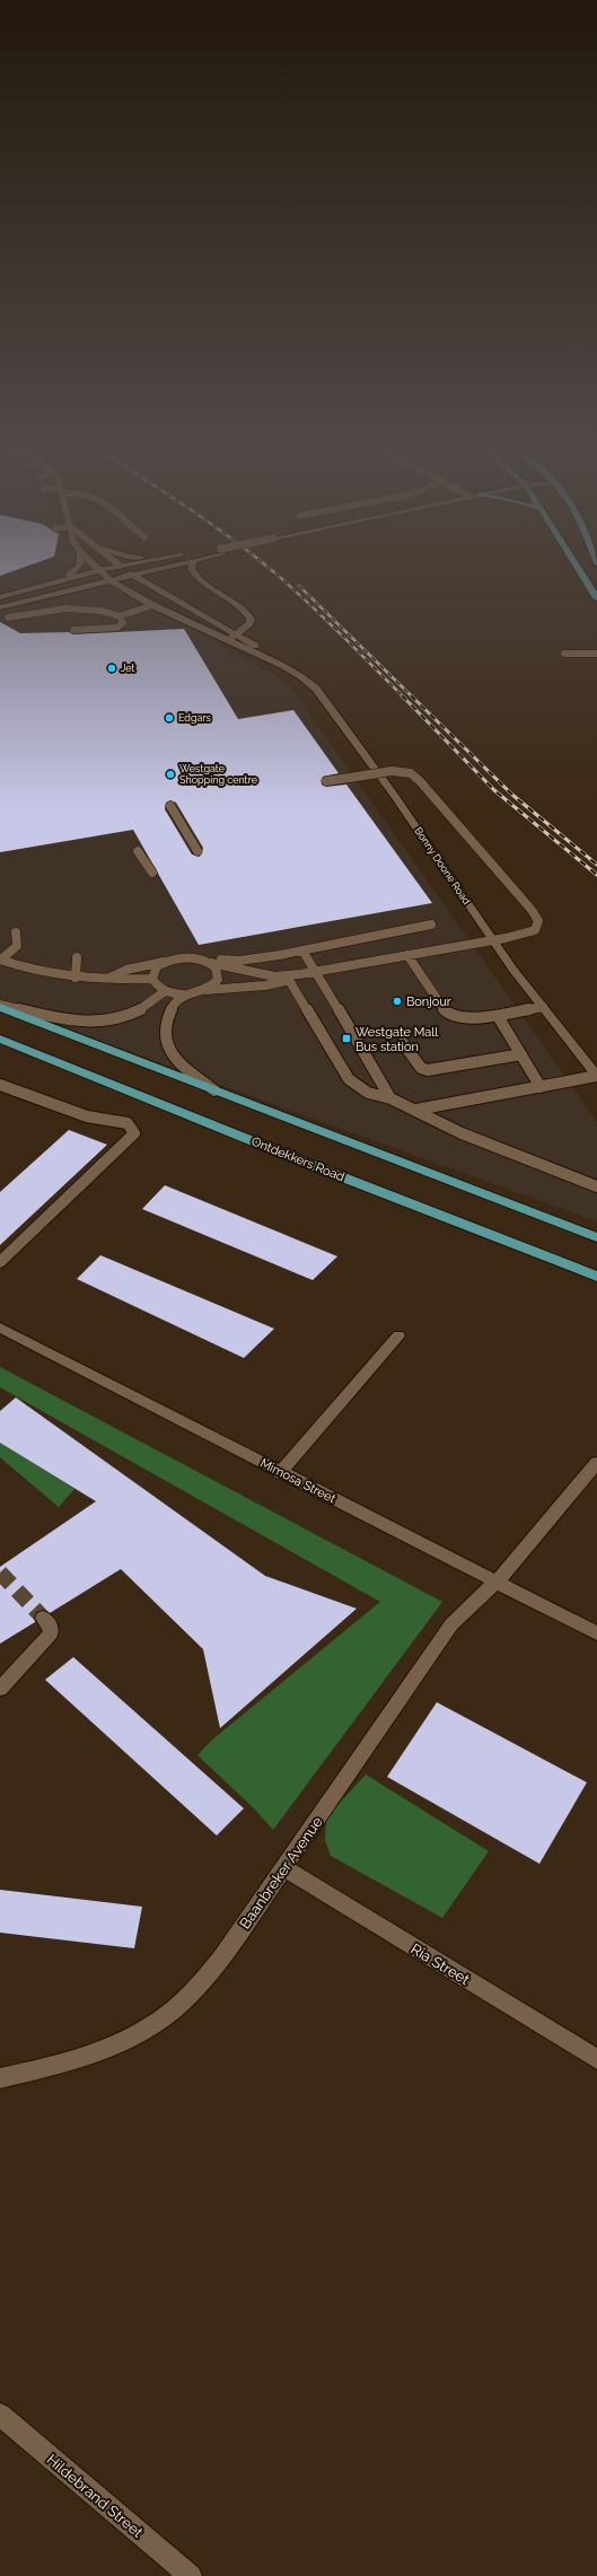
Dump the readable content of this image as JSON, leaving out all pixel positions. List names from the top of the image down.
{
  "streets": {
    "main road": ["Ontdekkers Road"],
    "street": [
      "Bonny Doone Road",
      "Mimosa Street",
      "Baanbreker Avenue",
      "Ria Street",
      "Hildebrand Street"
    ]
  },
  "crossings": [
    ["Mimosa Street", "Baanbreker Avenue"],
    ["Baanbreker Avenue", "Ria Street"]
  ],
  "places": {
    "other": [
      "Jet",
      "Edgars",
      "Westgate Shopping centre",
      "Bonjour"
    ],
    "transit": ["Westgate Mall Bus station"]
  }
}
